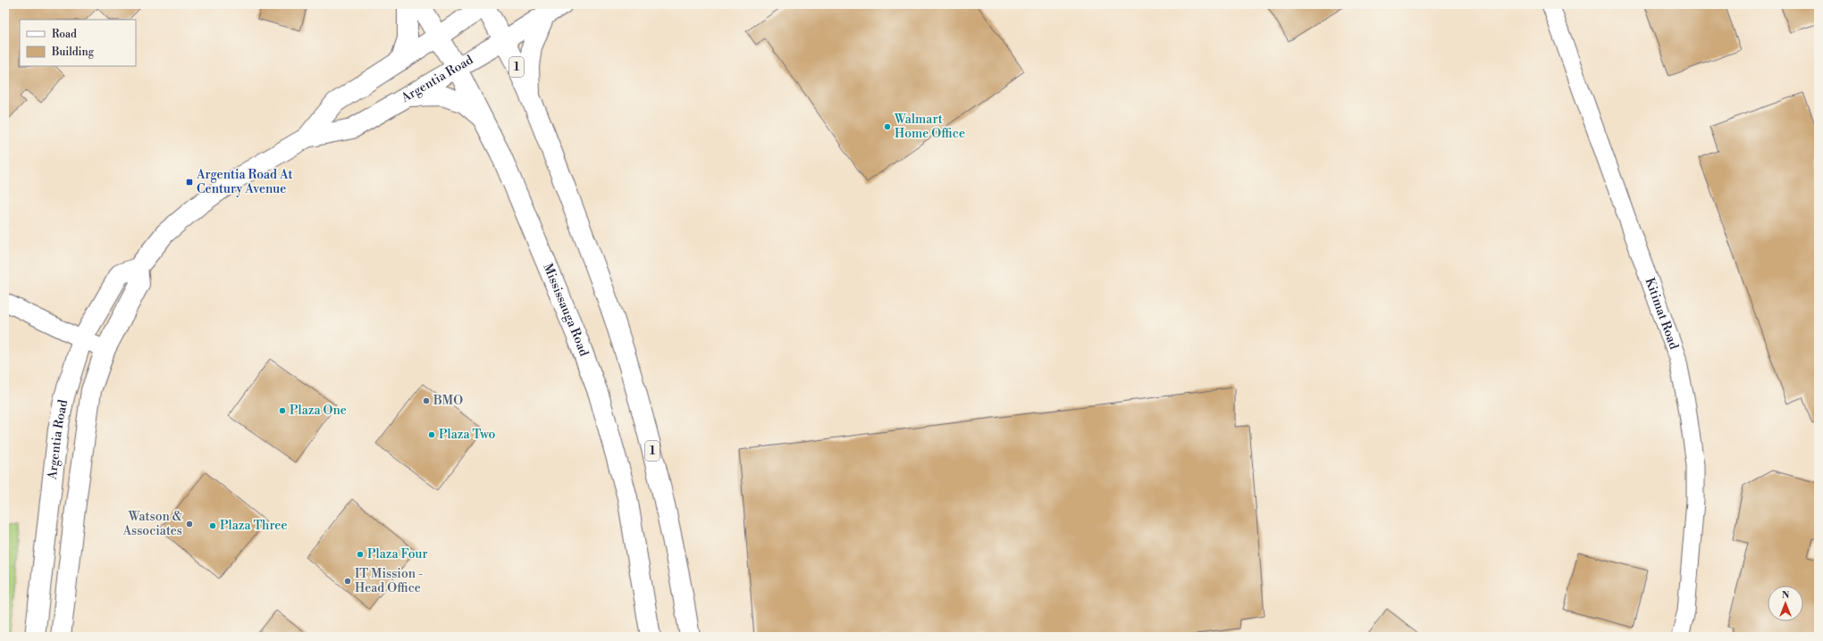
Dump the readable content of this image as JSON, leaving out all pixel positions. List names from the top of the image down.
{
  "streets": {
    "street": [
      "1",
      "Argentia Road",
      "Mississauga Road",
      "Kitimat Road"
    ]
  },
  "crossings": [
    ["1", "Argentia Road"],
    ["Argentia Road", "Mississauga Road"]
  ],
  "places": {
    "other": [
      "Walmart Home Office",
      "BMO",
      "Plaza One",
      "Plaza Two",
      "Watson & Associates",
      "Plaza Three",
      "Plaza Four",
      "IT Mission - Head Office"
    ],
    "transit": ["Argentia Road At Century Avenue"]
  },
  "legend": ["Road", "Building"],
  "north": "top"
}
